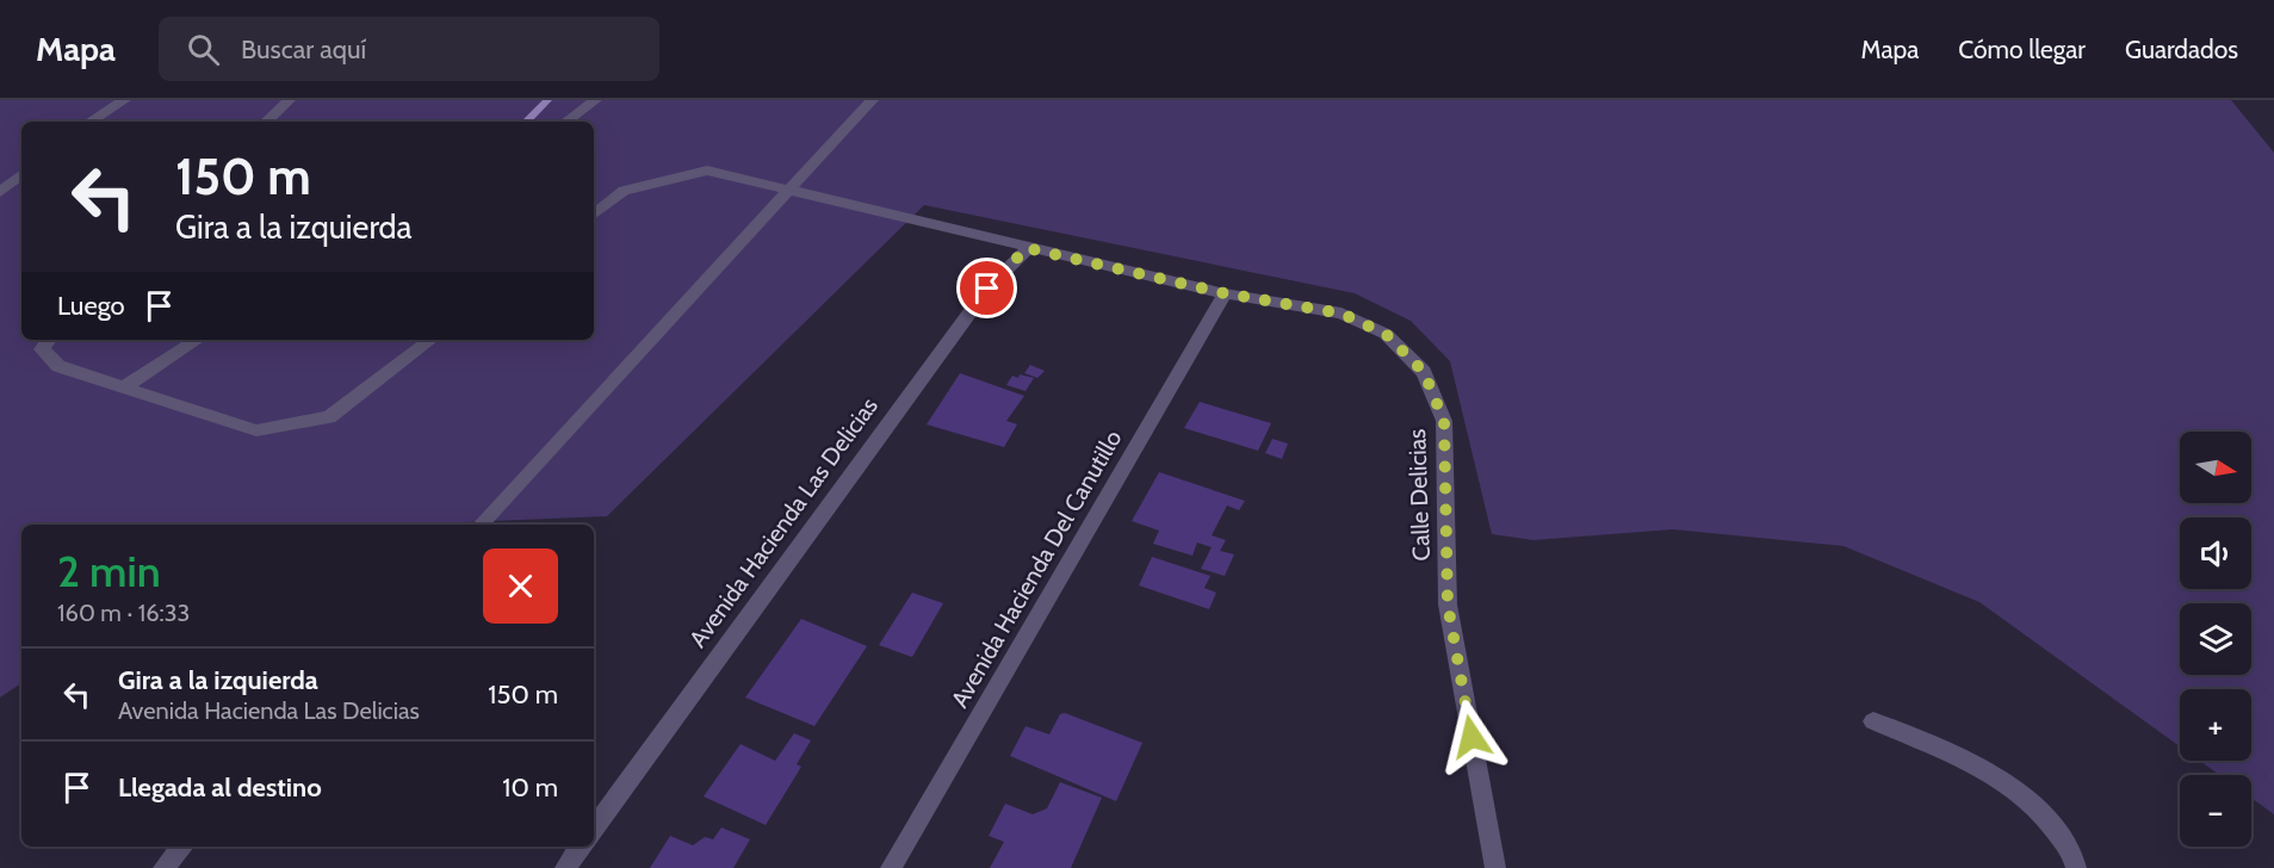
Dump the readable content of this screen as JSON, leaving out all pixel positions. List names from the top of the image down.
{
  "streets": {
    "street": ["Calle Delicias", "Avenida Hacienda Las Delicias", "Avenida Hacienda Del Canutillo"]
  },
  "crossings": [
    ["Calle Delicias", "Avenida Hacienda Las Delicias"],
    ["Calle Delicias", "Avenida Hacienda Del Canutillo"]
  ],
  "north": "right",
  "page": {
    "header": "Mapa",
    "search": "Buscar aquí",
    "nav": ["Mapa", "Cómo llegar", "Guardados"],
    "turn": ["150 m", "Gira a la izquierda"],
    "then": "Luego",
    "map_buttons": ["+", "−"],
    "heading": ["2 min", "160 m · 16:33"],
    "list": [
      {
        "name": "Gira a la izquierda",
        "note": "Avenida Hacienda Las Delicias",
        "value": "150 m"
      },
      {
        "name": "Llegada al destino",
        "value": "10 m"
      }
    ]
  }
}
